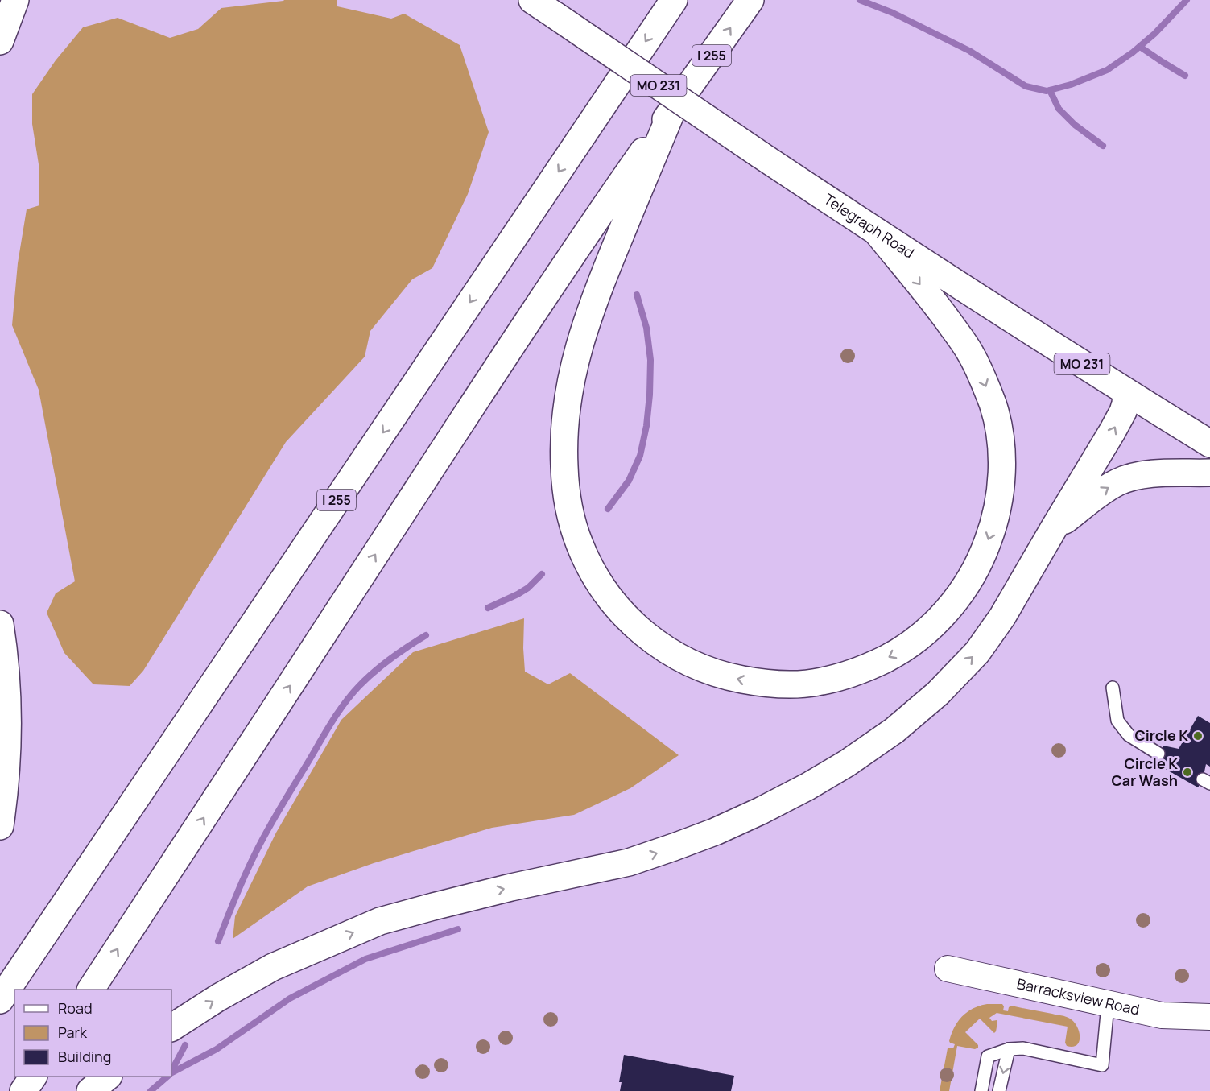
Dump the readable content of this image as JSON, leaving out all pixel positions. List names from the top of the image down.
{
  "streets": {
    "main road": ["I 255", "MO 231", "Telegraph Road"],
    "street": ["Barracksview Road"]
  },
  "places": ["Circle K", "Circle K Car Wash"],
  "legend": ["Road", "Park", "Building"]
}
